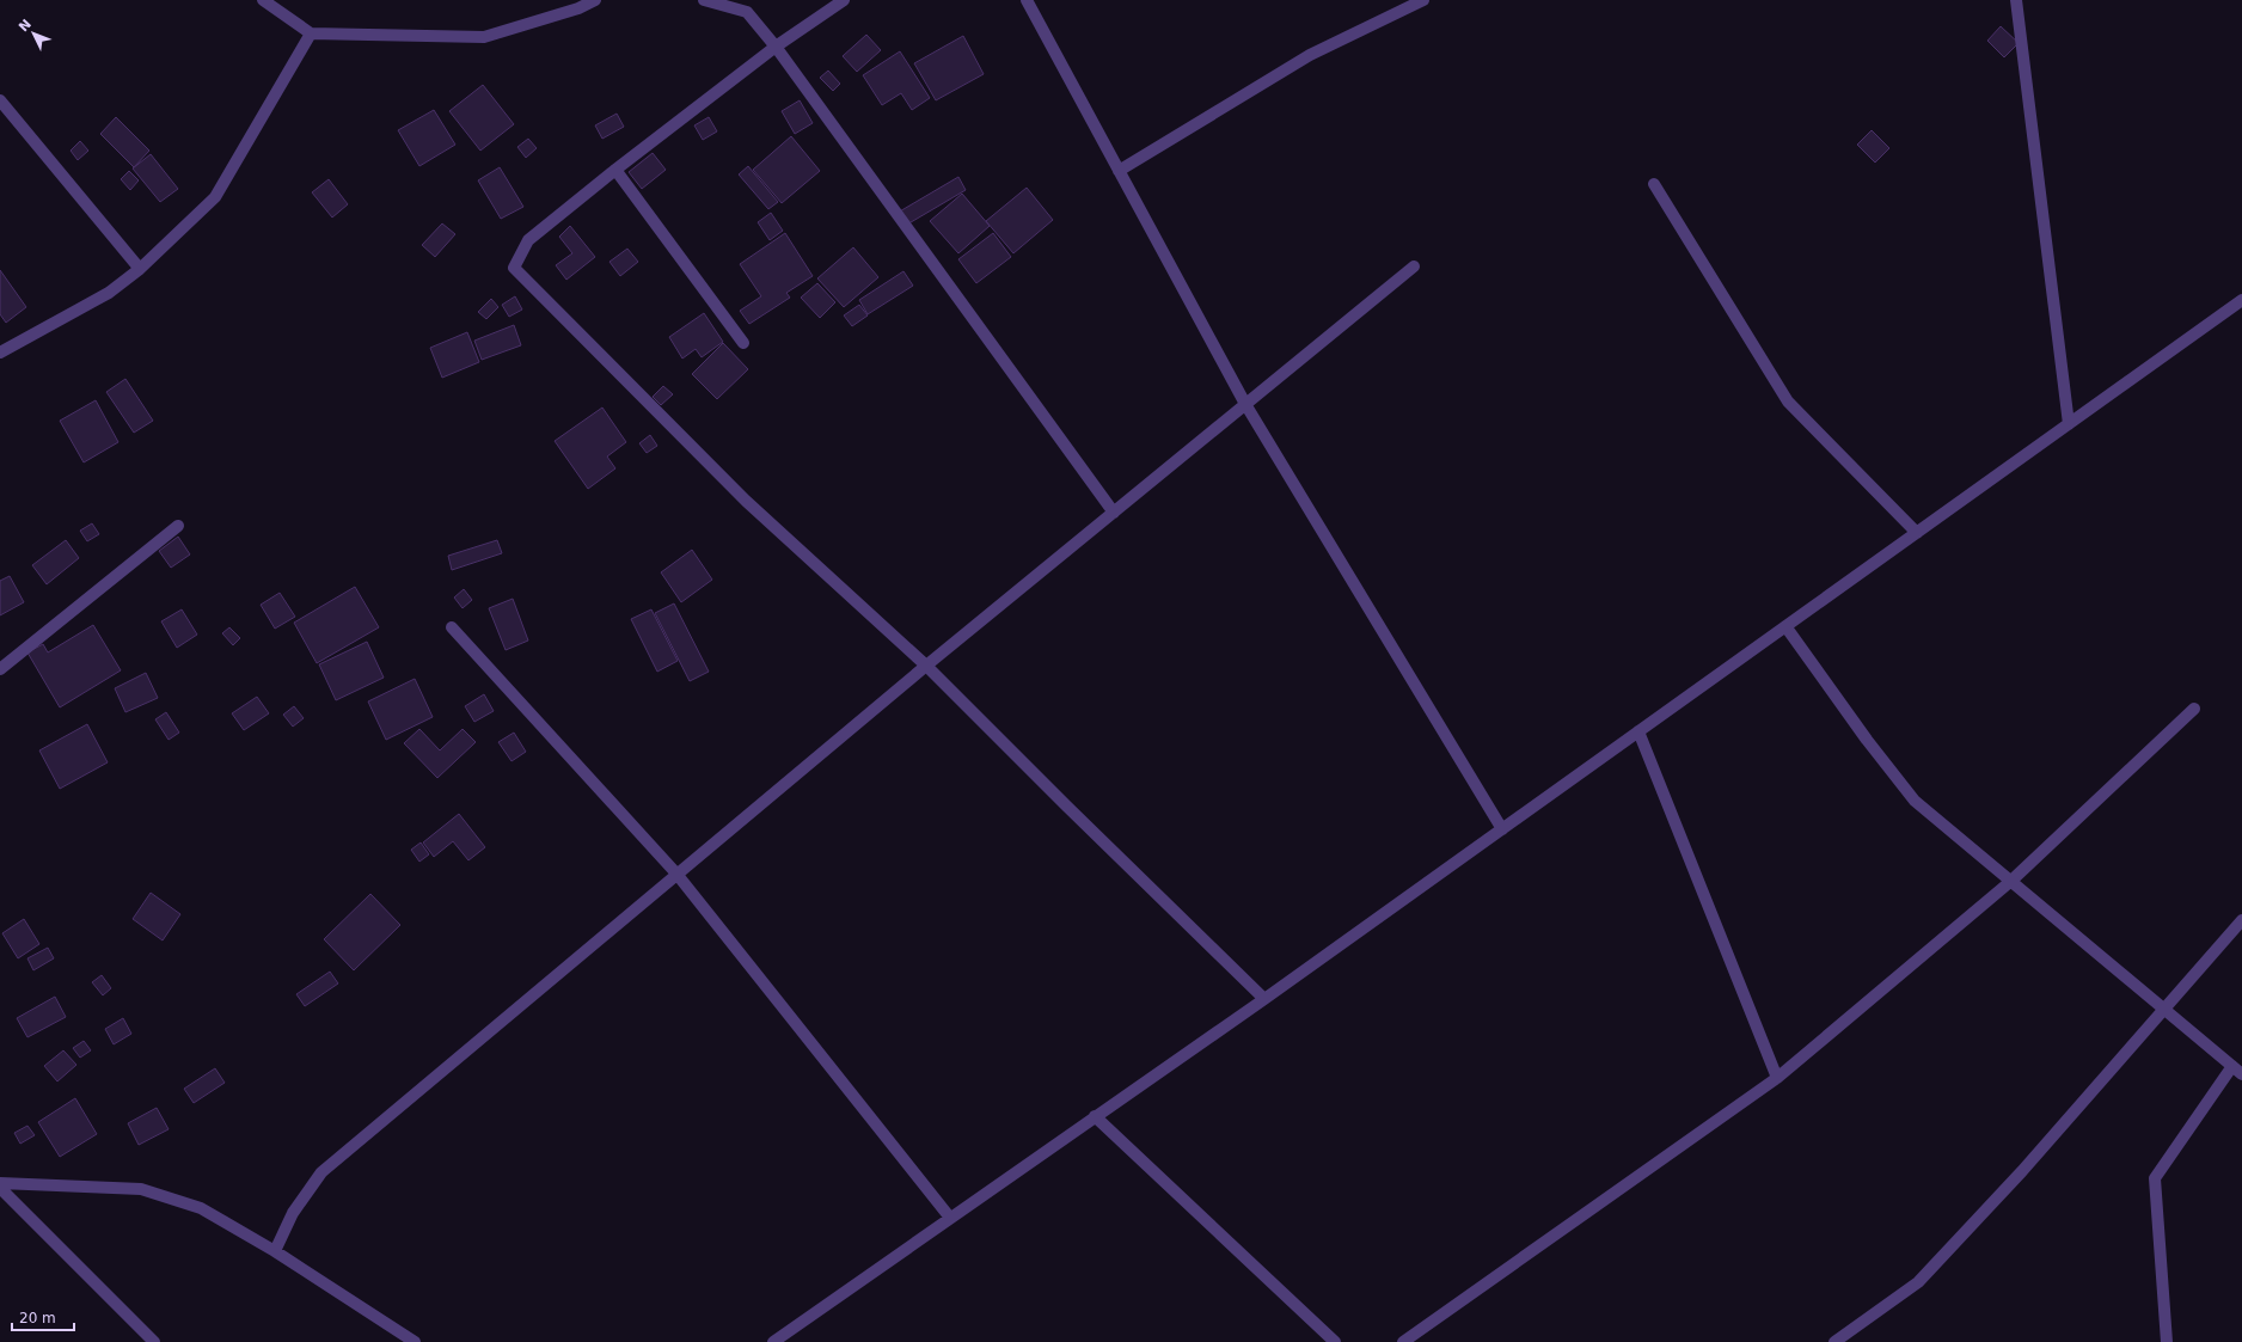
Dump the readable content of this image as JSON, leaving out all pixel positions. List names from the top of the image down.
{
  "scale_bar": "20 m",
  "north": "top left"
}
